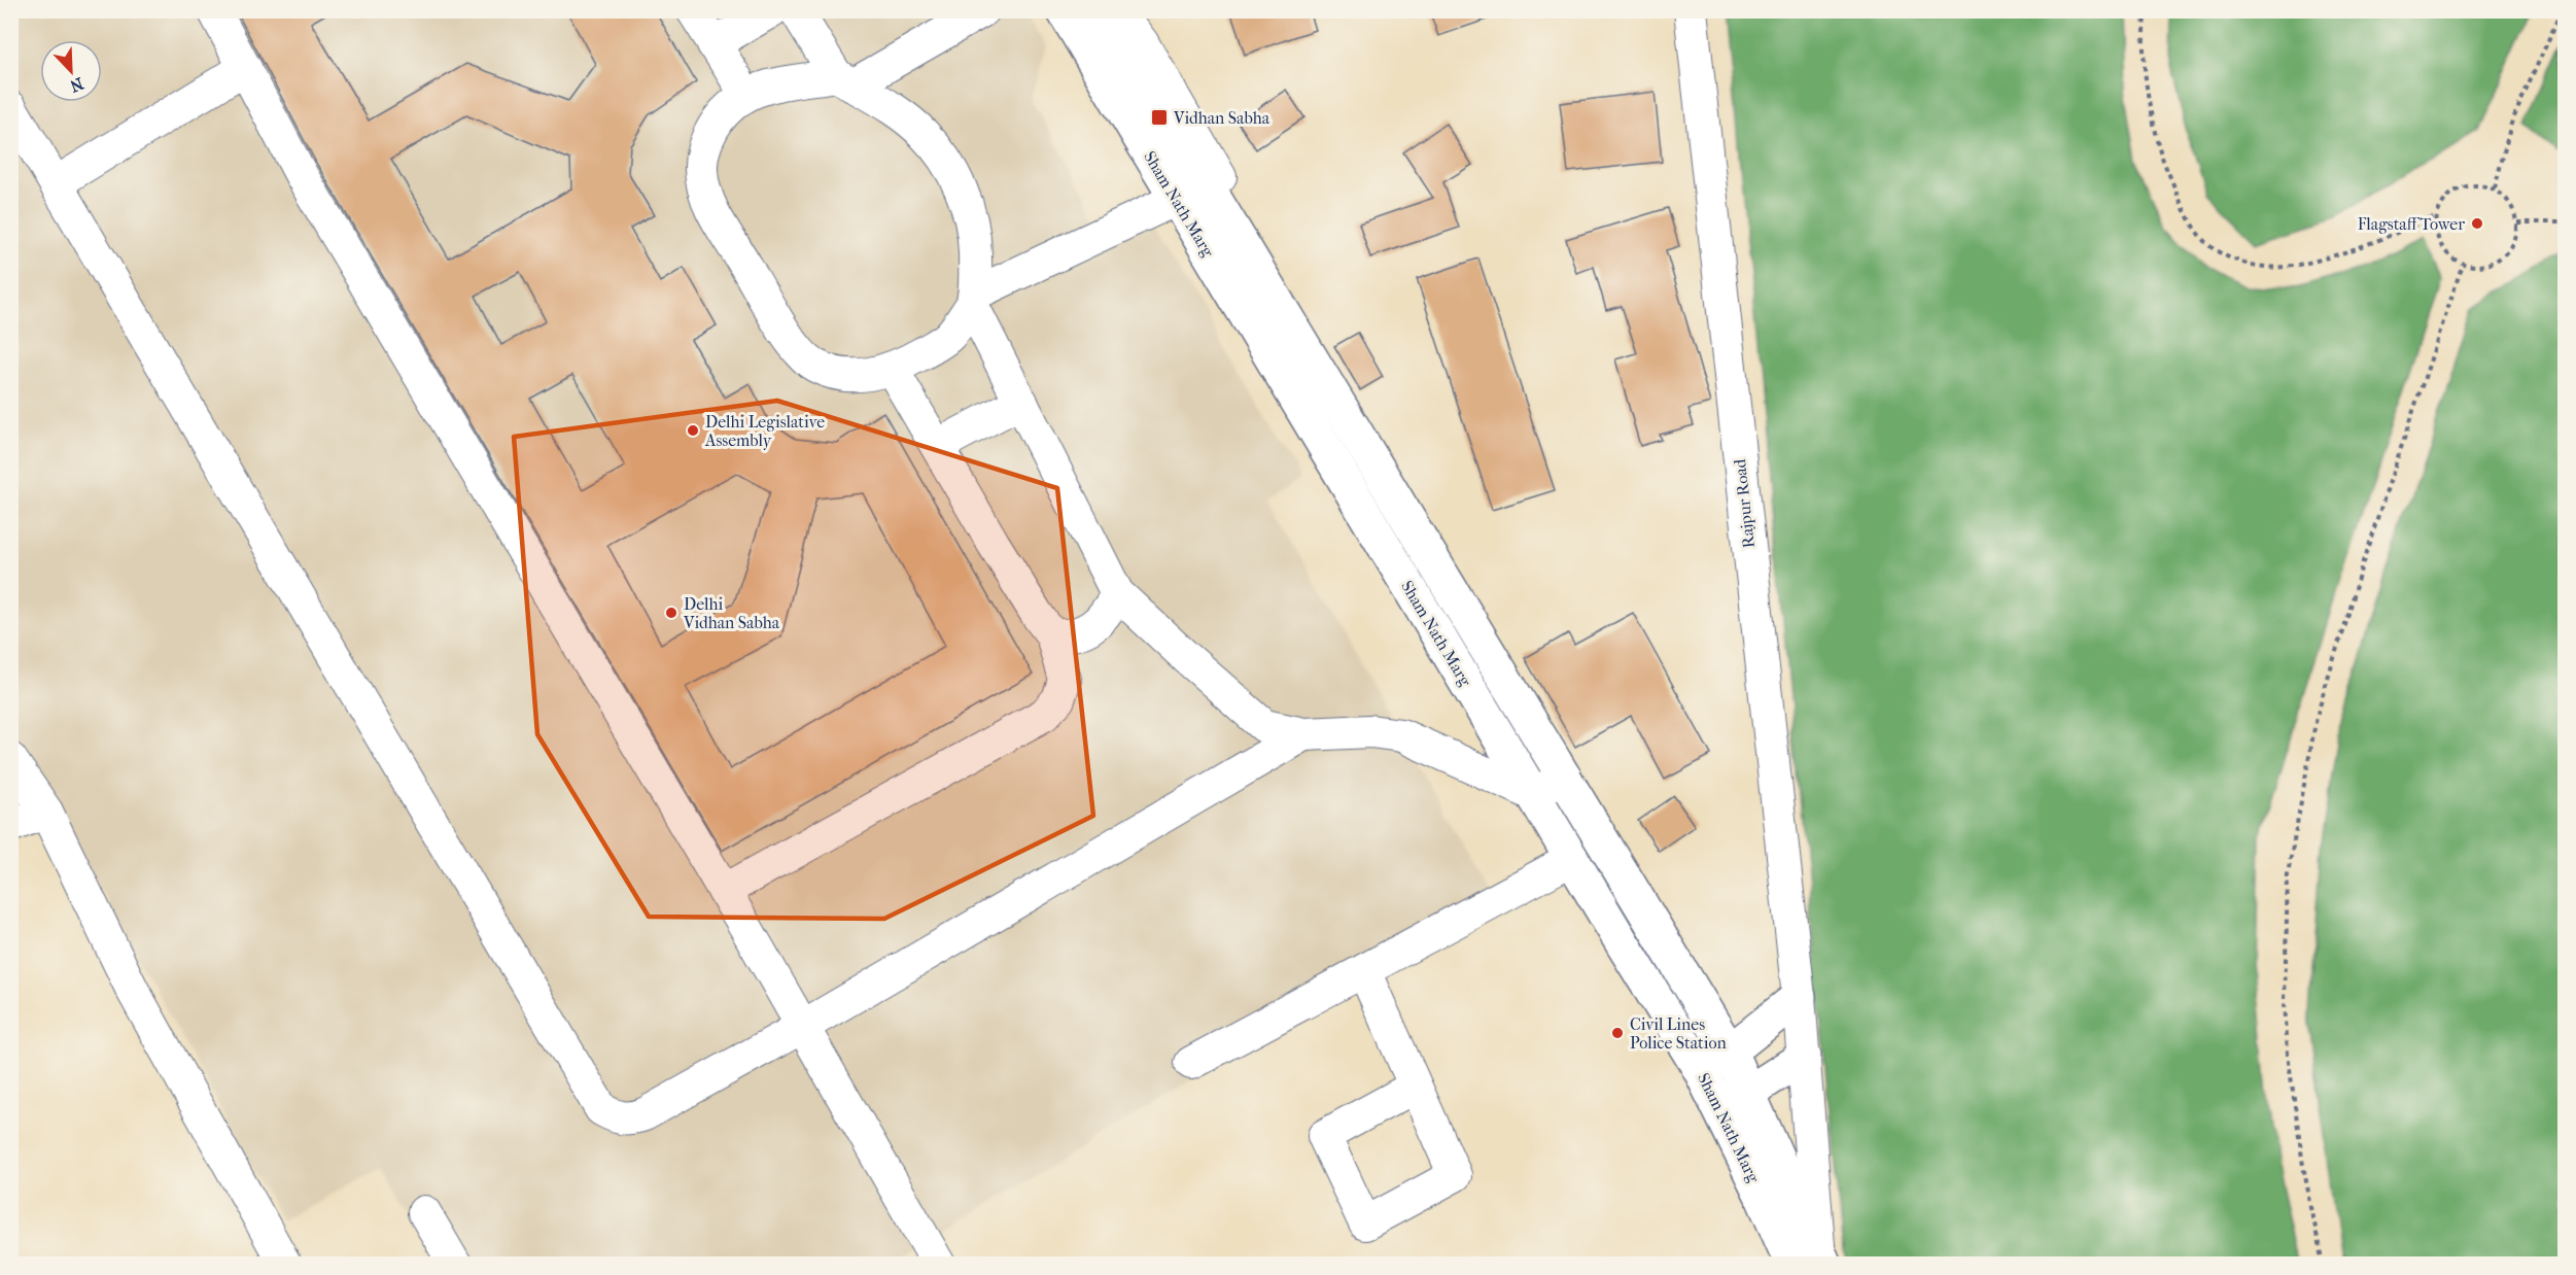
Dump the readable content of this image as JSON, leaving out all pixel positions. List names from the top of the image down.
{
  "streets": {
    "main road": ["Sham Nath Marg"],
    "street": ["Rajpur Road"]
  },
  "crossings": [
    ["Sham Nath Marg", "Rajpur Road"]
  ],
  "places": {
    "transit": ["Vidhan Sabha"],
    "other": [
      "Flagstaff Tower",
      "Delhi Legislative Assembly",
      "Delhi Vidhan Sabha",
      "Civil Lines Police Station"
    ]
  },
  "north": "bottom right"
}
